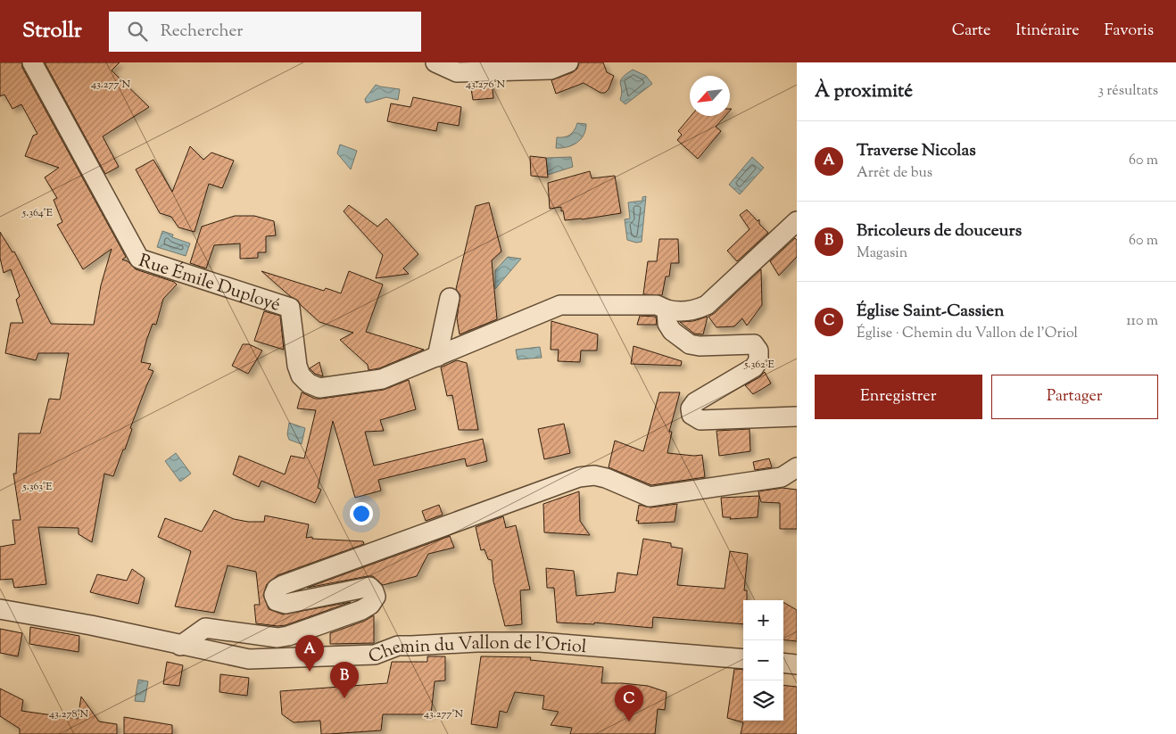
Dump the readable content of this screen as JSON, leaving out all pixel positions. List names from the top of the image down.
{
  "streets": {
    "street": ["Rue Émile Duployé", "Chemin du Vallon de l'Oriol"]
  },
  "north": "bottom left",
  "page": {
    "header": "Strollr",
    "search": "Rechercher",
    "nav": ["Carte", "Itinéraire", "Favoris"],
    "heading": ["À proximité", "3 résultats"],
    "list": [
      {
        "mark": "A",
        "name": "Traverse Nicolas",
        "note": "Arrêt de bus",
        "value": "60 m"
      },
      {
        "mark": "B",
        "name": "Bricoleurs de douceurs",
        "note": "Magasin",
        "value": "60 m"
      },
      {
        "mark": "C",
        "name": "Église Saint-Cassien",
        "note": "Église · Chemin du Vallon de l'Oriol",
        "value": "110 m"
      }
    ],
    "buttons": ["Enregistrer", "Partager"],
    "map_buttons": ["+", "−"],
    "pins": ["A", "B", "C"]
  },
  "coordinates": [
    "43.277°N",
    "43.276°N",
    "5.364°E",
    "5.362°E",
    "5.363°E",
    "43.278°N"
  ]
}
